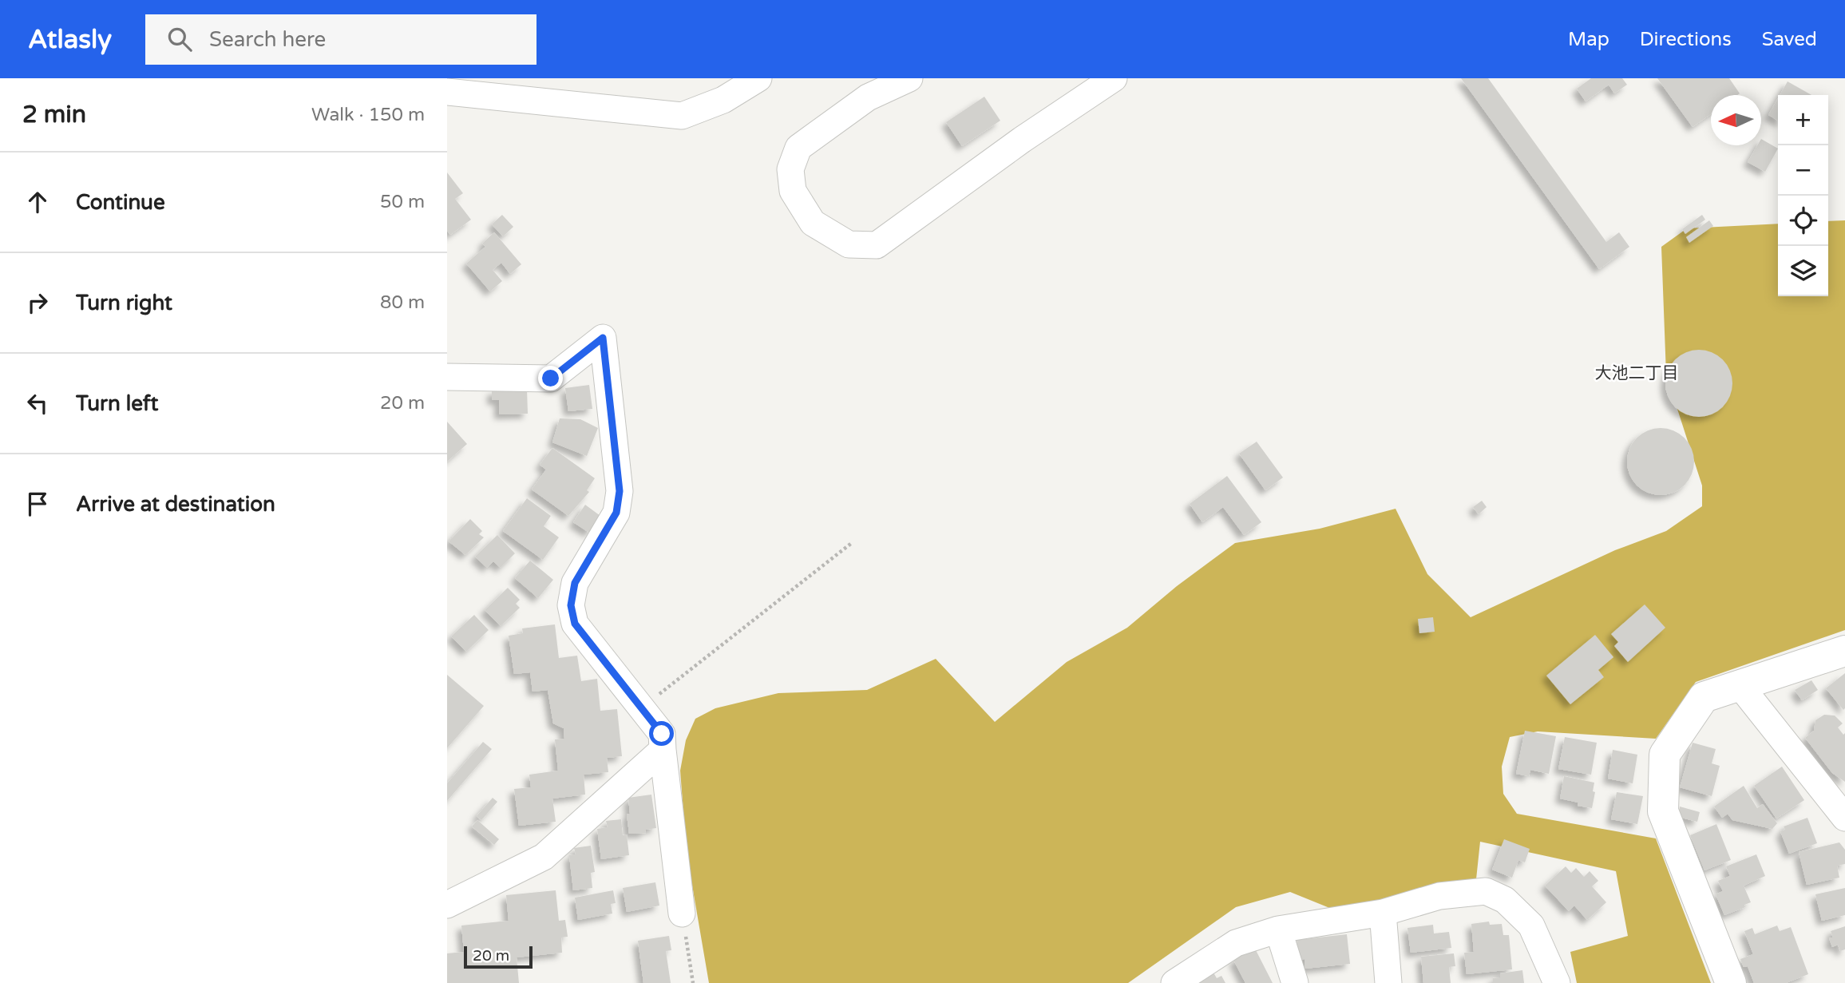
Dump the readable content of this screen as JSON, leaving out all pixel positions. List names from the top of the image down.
{
  "districts": ["大池二丁目"],
  "scale_bar": "20 m",
  "north": "left",
  "page": {
    "header": "Atlasly",
    "search": "Search here",
    "nav": ["Map", "Directions", "Saved"],
    "heading": ["2 min", "Walk · 150 m"],
    "map_buttons": ["+", "−"],
    "list": [
      ["Continue", "50 m"],
      ["Turn right", "80 m"],
      ["Turn left", "20 m"],
      "Arrive at destination"
    ],
    "scale": "20 m"
  }
}
